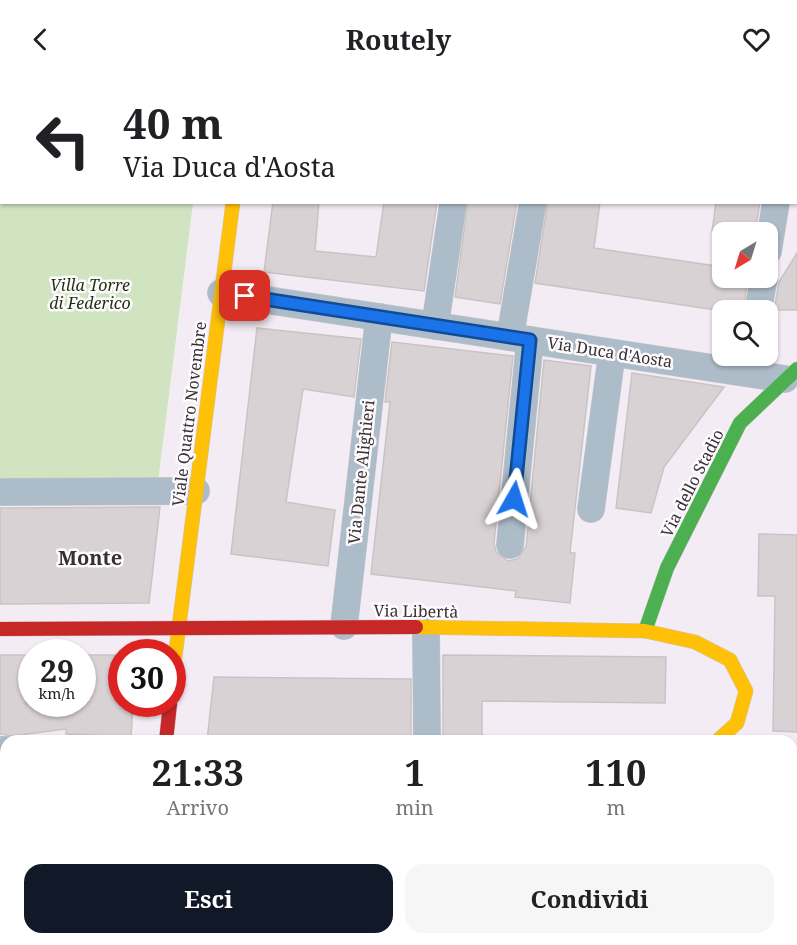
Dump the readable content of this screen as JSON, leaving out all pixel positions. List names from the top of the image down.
{
  "streets": {
    "street": [
      "Via Duca d'Aosta",
      "Viale Quattro Novembre",
      "Via Dante Alighieri",
      "Via dello Stadio",
      "Via Libertà"
    ]
  },
  "crossings": [
    ["Via Duca d'Aosta", "Viale Quattro Novembre"],
    ["Via Duca d'Aosta", "Via Dante Alighieri"],
    ["Via Duca d'Aosta", "Via dello Stadio"],
    ["Viale Quattro Novembre", "Via Libertà"],
    ["Via Dante Alighieri", "Via Libertà"],
    ["Via dello Stadio", "Via Libertà"]
  ],
  "districts": ["Monte"],
  "parks": ["Villa Torre di Federico"],
  "north": "bottom left",
  "page": {
    "header": "Routely",
    "turn": ["40 m", "Via Duca d'Aosta"],
    "speed": "29 km/h",
    "limit": "30",
    "eta": [
      "21:33",
      "Arrivo",
      "1",
      "min",
      "110",
      "m"
    ],
    "buttons": ["Esci", "Condividi"]
  }
}
